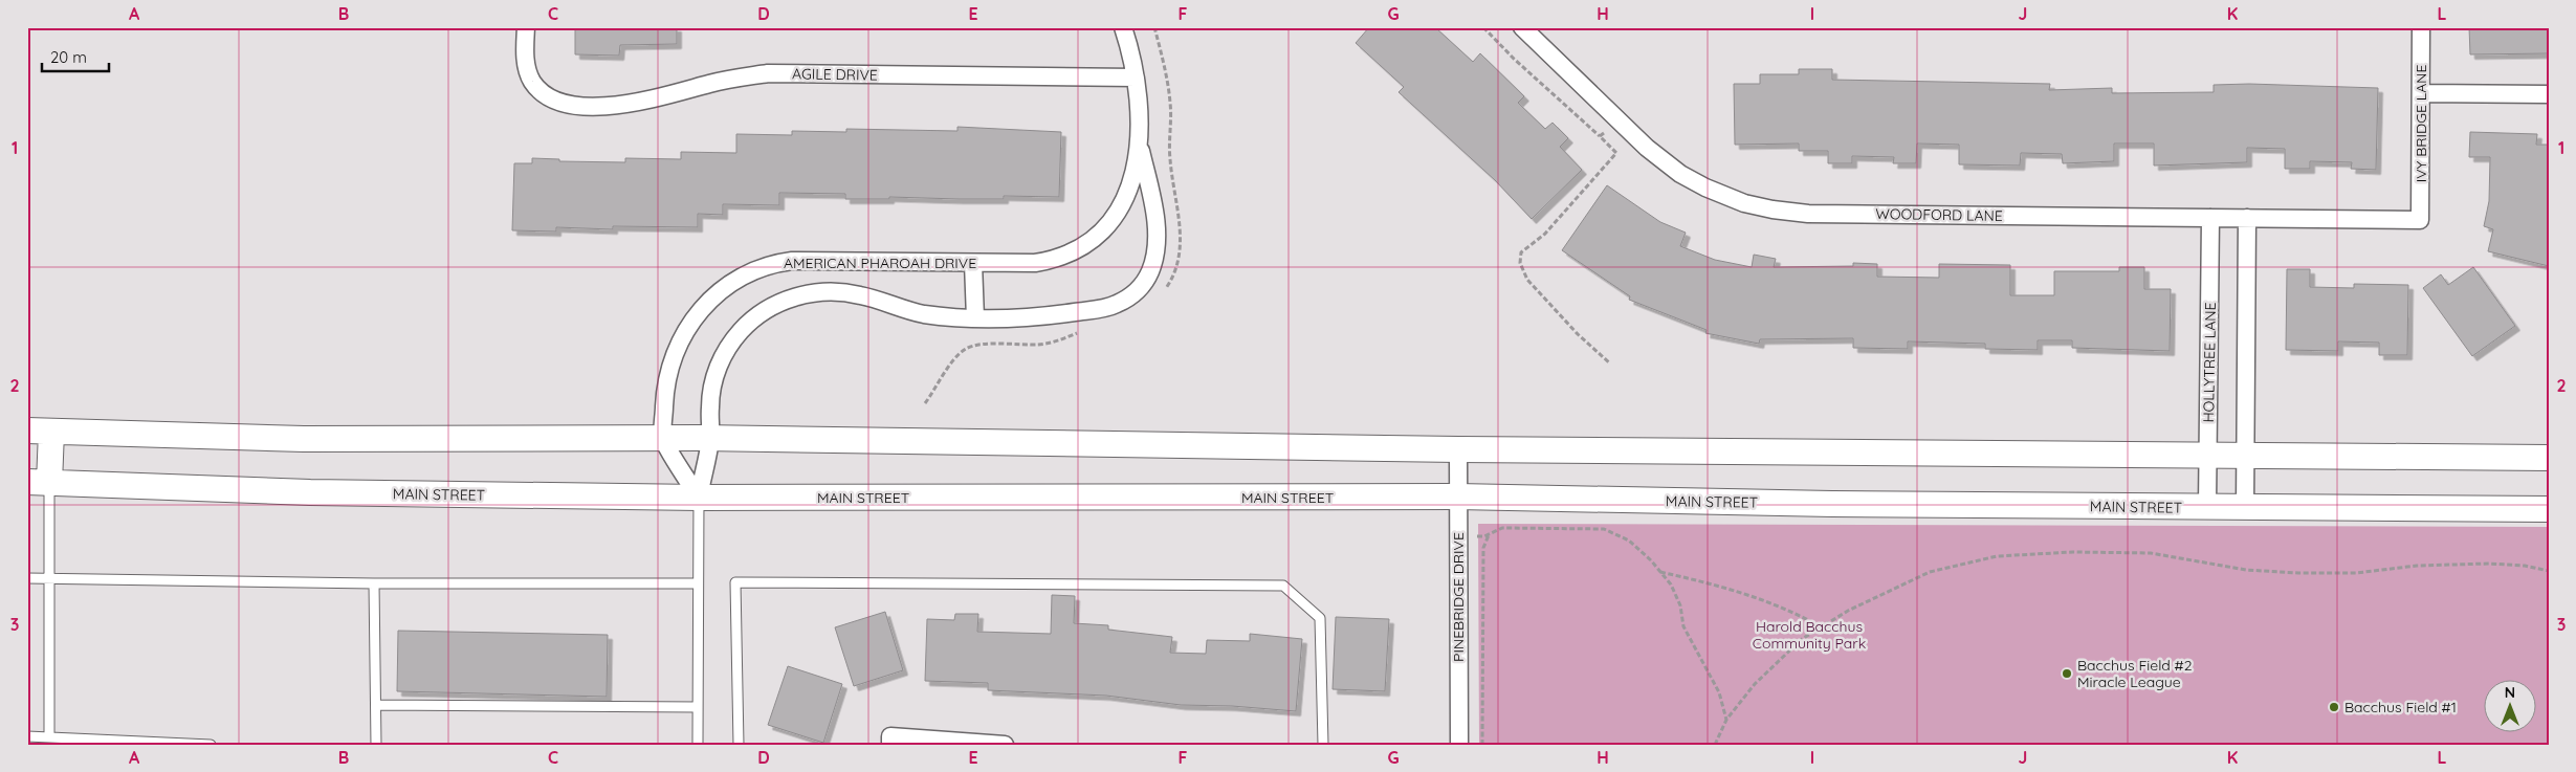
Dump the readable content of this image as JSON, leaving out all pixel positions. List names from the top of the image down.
{
  "streets": {
    "main road": ["MAIN STREET"],
    "street": [
      "AGILE DRIVE",
      "IVY BRIDGE LANE",
      "WOODFORD LANE",
      "AMERICAN PHAROAH DRIVE",
      "HOLLYTREE LANE",
      "PINEBRIDGE DRIVE"
    ]
  },
  "crossings": [
    ["AGILE DRIVE", "AMERICAN PHAROAH DRIVE"],
    ["IVY BRIDGE LANE", "WOODFORD LANE"],
    ["WOODFORD LANE", "HOLLYTREE LANE"],
    ["AMERICAN PHAROAH DRIVE", "MAIN STREET"],
    ["HOLLYTREE LANE", "MAIN STREET"],
    ["MAIN STREET", "PINEBRIDGE DRIVE"]
  ],
  "parks": ["Harold Bacchus Community Park"],
  "places": ["Bacchus Field #2 Miracle League", "Bacchus Field #1"],
  "scale_bar": "20 m",
  "north": "top",
  "grid": {
    "columns": [
      "A",
      "B",
      "C",
      "D",
      "E",
      "F",
      "G",
      "H",
      "I",
      "J",
      "K",
      "L"
    ],
    "rows": ["1", "2", "3"]
  }
}
